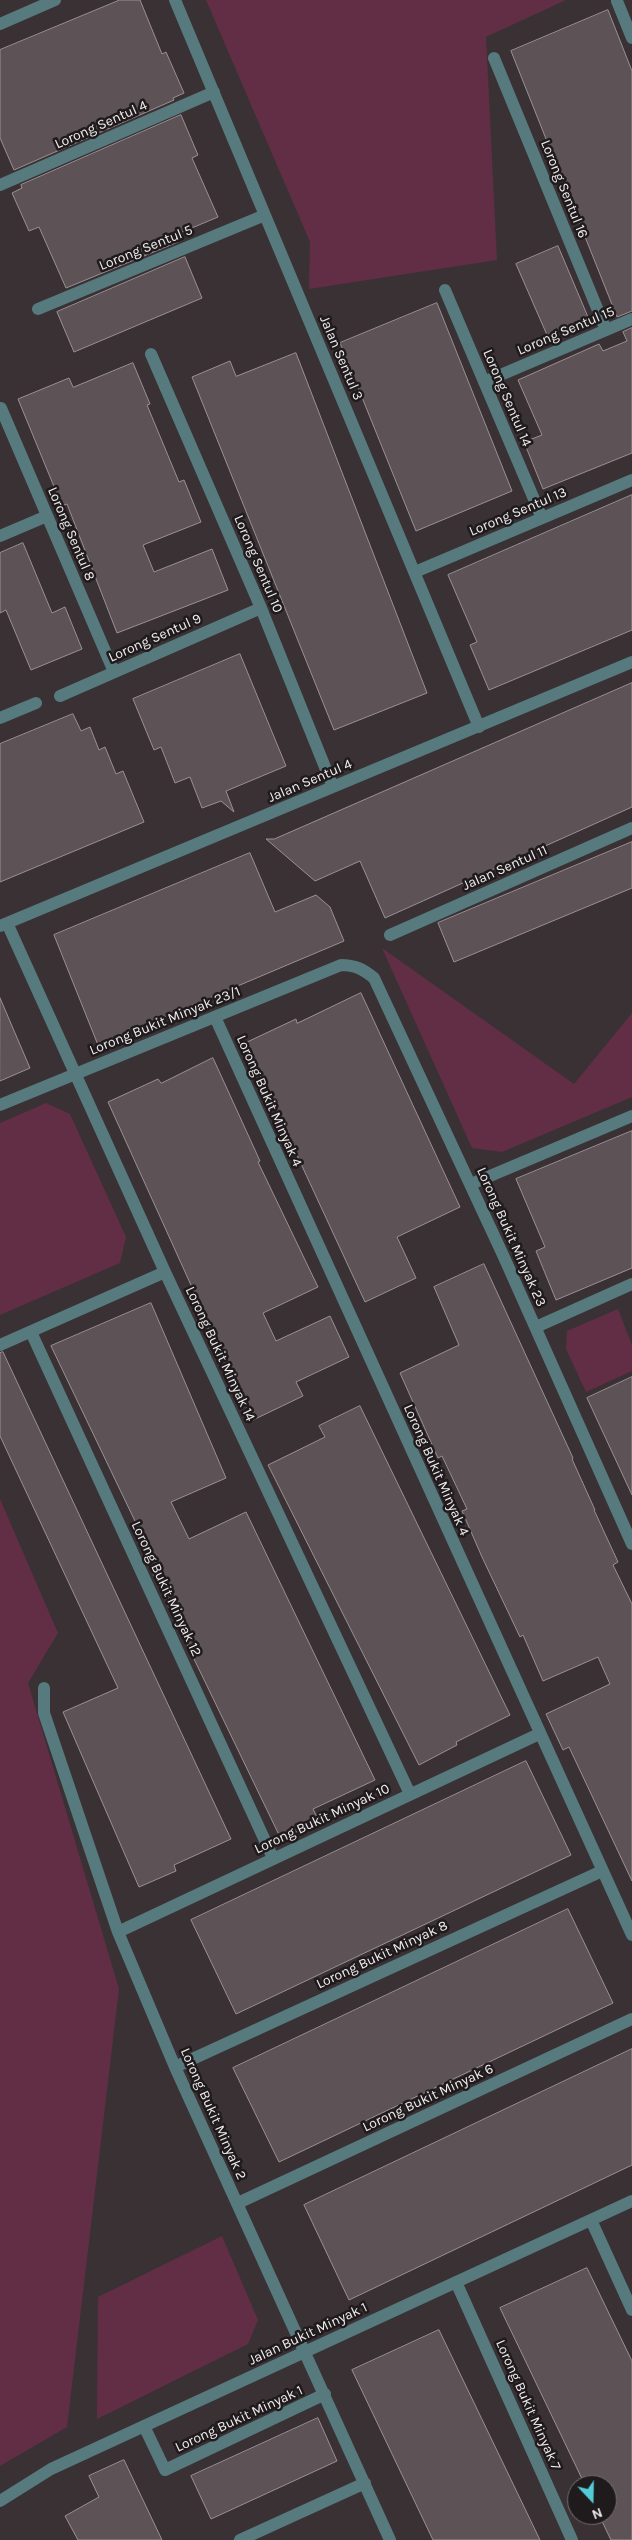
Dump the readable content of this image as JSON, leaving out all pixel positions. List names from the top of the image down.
{
  "streets": {
    "street": [
      "Lorong Sentul 4",
      "Lorong Sentul 16",
      "Lorong Sentul 5",
      "Lorong Sentul 15",
      "Jalan Sentul 3",
      "Lorong Sentul 14",
      "Lorong Sentul 13",
      "Lorong Sentul 8",
      "Lorong Sentul 10",
      "Lorong Sentul 9",
      "Jalan Sentul 4",
      "Jalan Sentul 11",
      "Lorong Bukit Minyak 23/1",
      "Lorong Bukit Minyak 4",
      "Lorong Bukit Minyak 23",
      "Lorong Bukit Minyak 14",
      "Lorong Bukit Minyak 12",
      "Lorong Bukit Minyak 10",
      "Lorong Bukit Minyak 8",
      "Lorong Bukit Minyak 6",
      "Lorong Bukit Minyak 2",
      "Jalan Bukit Minyak 1",
      "Lorong Bukit Minyak 7",
      "Lorong Bukit Minyak 1"
    ]
  },
  "crossings": [
    ["Lorong Sentul 4", "Jalan Sentul 3"],
    ["Lorong Sentul 16", "Lorong Sentul 15"],
    ["Lorong Sentul 5", "Jalan Sentul 3"],
    ["Lorong Sentul 15", "Lorong Sentul 14"],
    ["Jalan Sentul 3", "Lorong Sentul 13"],
    ["Jalan Sentul 3", "Jalan Sentul 4"],
    ["Lorong Sentul 14", "Lorong Sentul 13"],
    ["Lorong Sentul 8", "Lorong Sentul 9"],
    ["Lorong Sentul 10", "Lorong Sentul 9"],
    ["Lorong Sentul 10", "Jalan Sentul 4"],
    ["Jalan Sentul 4", "Lorong Bukit Minyak 14"],
    ["Lorong Bukit Minyak 23/1", "Lorong Bukit Minyak 4"],
    ["Lorong Bukit Minyak 23/1", "Lorong Bukit Minyak 23"],
    ["Lorong Bukit Minyak 23/1", "Lorong Bukit Minyak 14"],
    ["Lorong Bukit Minyak 4", "Lorong Bukit Minyak 10"],
    ["Lorong Bukit Minyak 4", "Lorong Bukit Minyak 8"],
    ["Lorong Bukit Minyak 14", "Lorong Bukit Minyak 10"],
    ["Lorong Bukit Minyak 12", "Lorong Bukit Minyak 10"],
    ["Lorong Bukit Minyak 10", "Lorong Bukit Minyak 2"],
    ["Lorong Bukit Minyak 8", "Lorong Bukit Minyak 2"],
    ["Lorong Bukit Minyak 6", "Lorong Bukit Minyak 2"],
    ["Lorong Bukit Minyak 2", "Jalan Bukit Minyak 1"],
    ["Lorong Bukit Minyak 2", "Lorong Bukit Minyak 1"],
    ["Jalan Bukit Minyak 1", "Lorong Bukit Minyak 7"],
    ["Jalan Bukit Minyak 1", "Lorong Bukit Minyak 1"]
  ],
  "north": "bottom"
}
